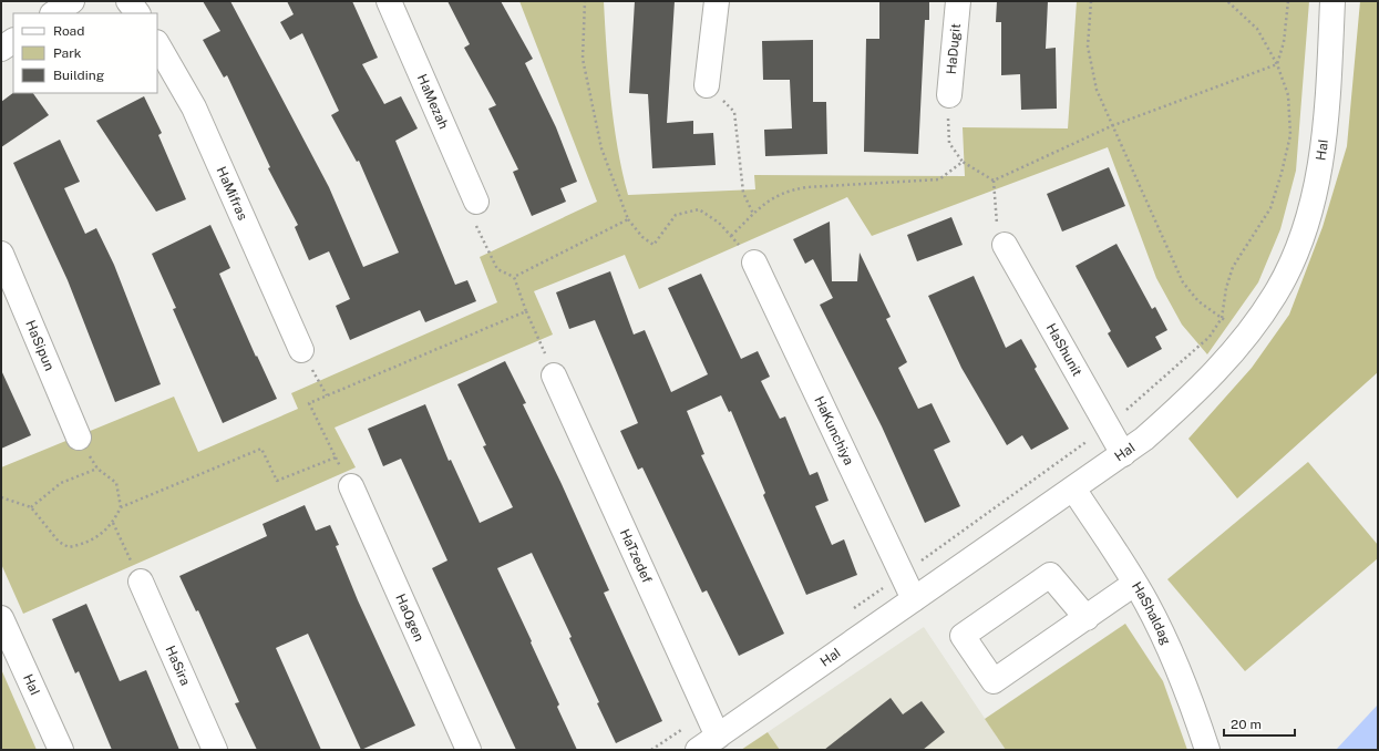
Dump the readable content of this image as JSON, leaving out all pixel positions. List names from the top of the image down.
{
  "streets": {
    "street": [
      "HaDugit",
      "HaMezah",
      "HaI",
      "HaMifras",
      "HaSipun",
      "HaShunit",
      "HaKunchiya",
      "HaTzedef",
      "HaShaldag",
      "HaOgen",
      "HaSira"
    ]
  },
  "crossings": [
    ["HaI", "HaShunit"],
    ["HaI", "HaKunchiya"],
    ["HaI", "HaTzedef"],
    ["HaI", "HaShaldag"]
  ],
  "legend": ["Road", "Park", "Building"],
  "scale_bar": "20 m"
}
